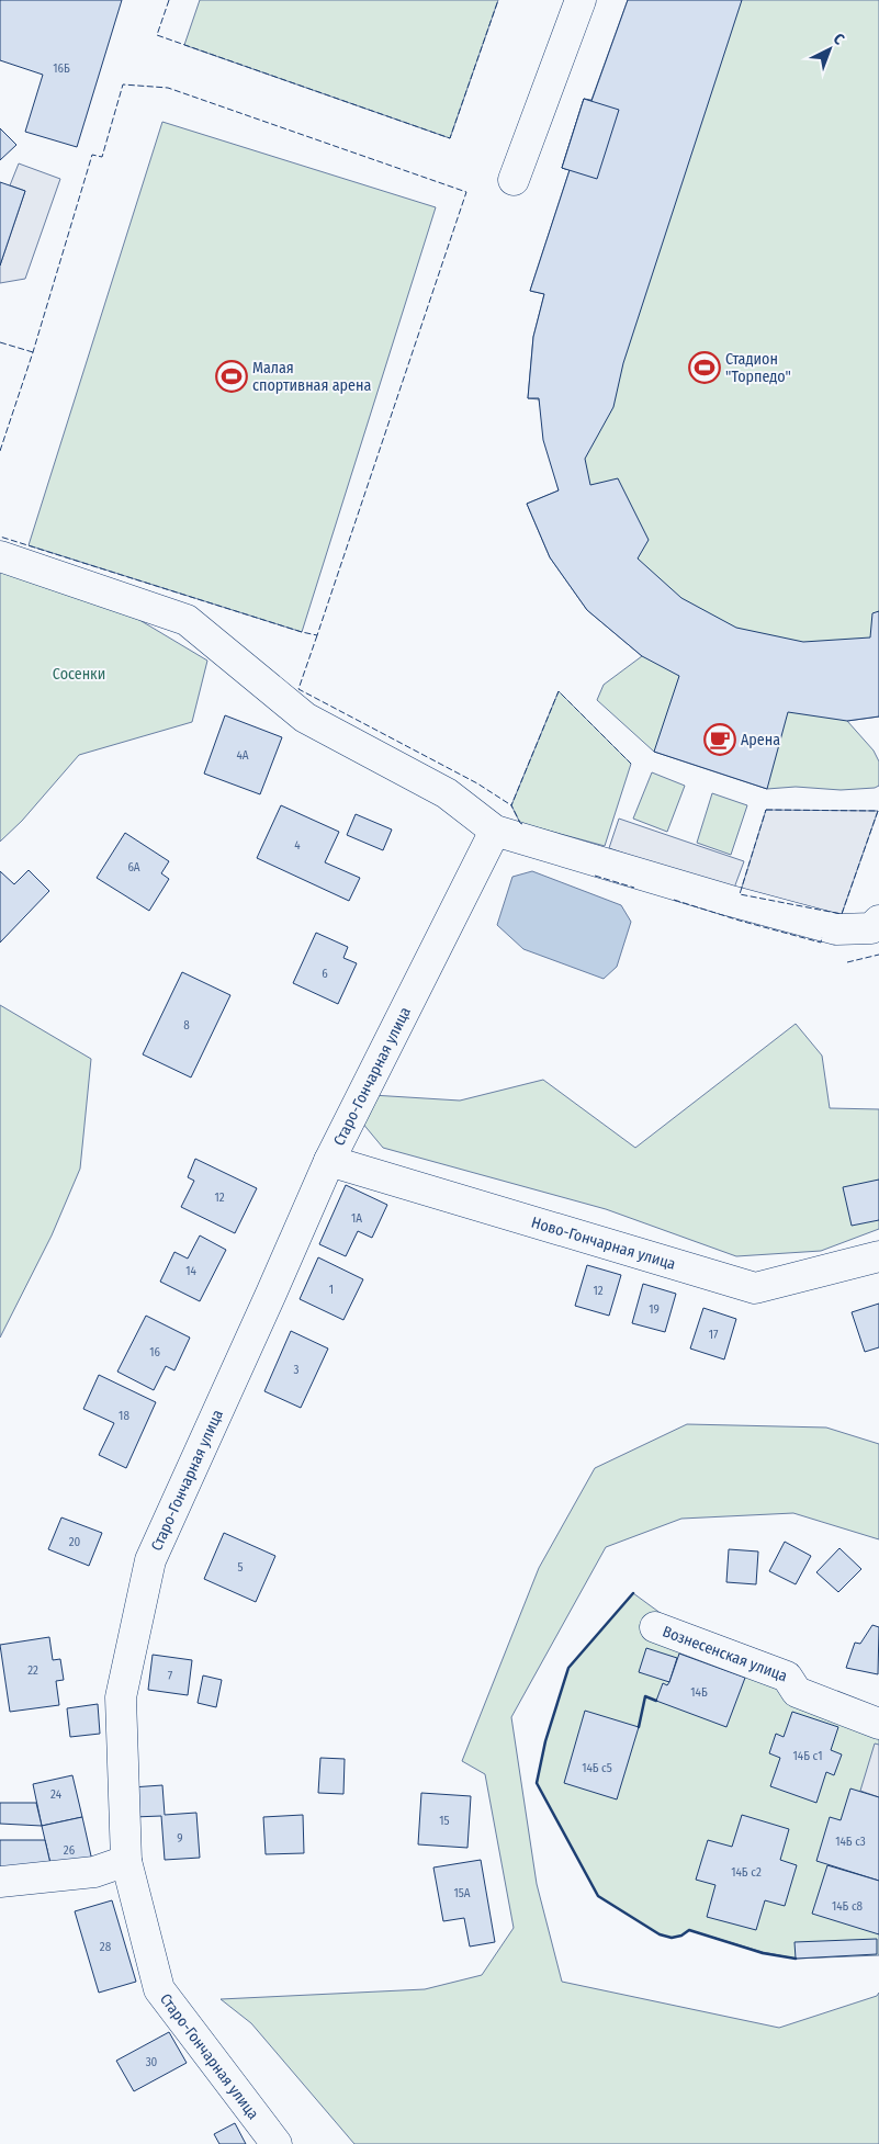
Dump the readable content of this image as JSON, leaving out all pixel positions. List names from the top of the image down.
{
  "streets": {
    "street": ["Старо-Гончарная улица", "Ново-Гончарная улица", "Вознесенская улица"]
  },
  "crossings": [
    ["Старо-Гончарная улица", "Ново-Гончарная улица"]
  ],
  "parks": ["Сосенки"],
  "places": {
    "sports": ["Стадион \"Торпедо\"", "Малая спортивная арена"],
    "cafe": ["Арена"]
  },
  "house_numbers": [
    "16Б",
    "4А",
    "4",
    "6А",
    "6",
    "8",
    "12",
    "1А",
    "14",
    "1",
    "12",
    "19",
    "17",
    "16",
    "3",
    "18",
    "20",
    "5",
    "22",
    "7",
    "14Б",
    "14Б с1",
    "14Б с5",
    "24",
    "15",
    "9",
    "14Б с3",
    "26",
    "14Б с2",
    "15А",
    "14Б с8",
    "28",
    "30"
  ],
  "north": "top right"
}
